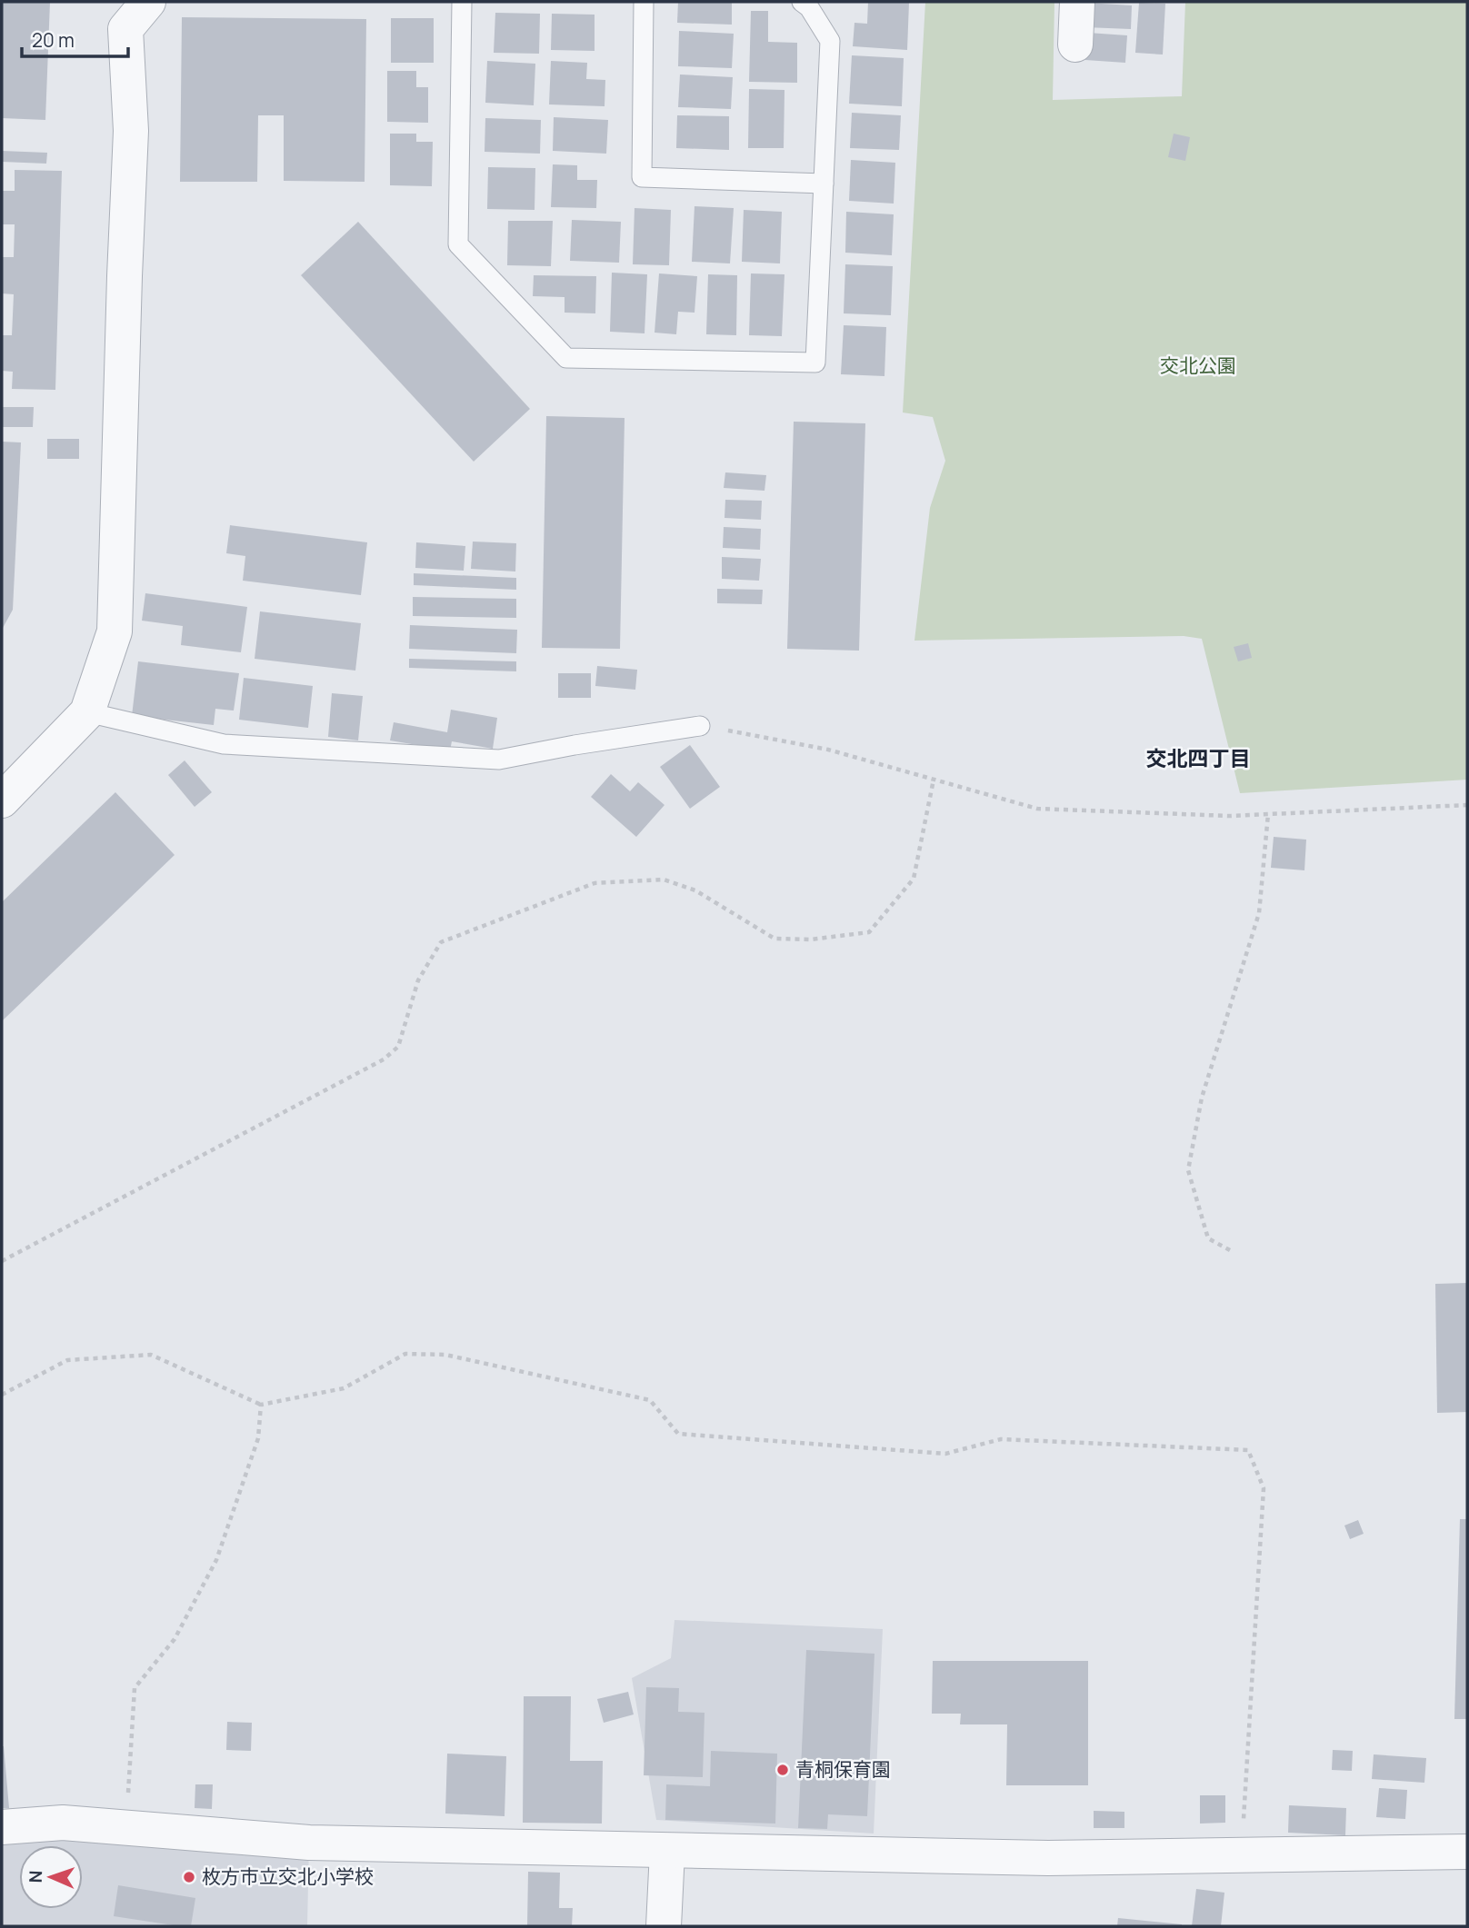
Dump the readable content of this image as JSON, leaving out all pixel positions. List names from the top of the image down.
{
  "districts": ["交北四丁目"],
  "parks": ["交北公園"],
  "places": ["青桐保育園", "枚方市立交北小学校"],
  "scale_bar": "20 m",
  "north": "left"
}
